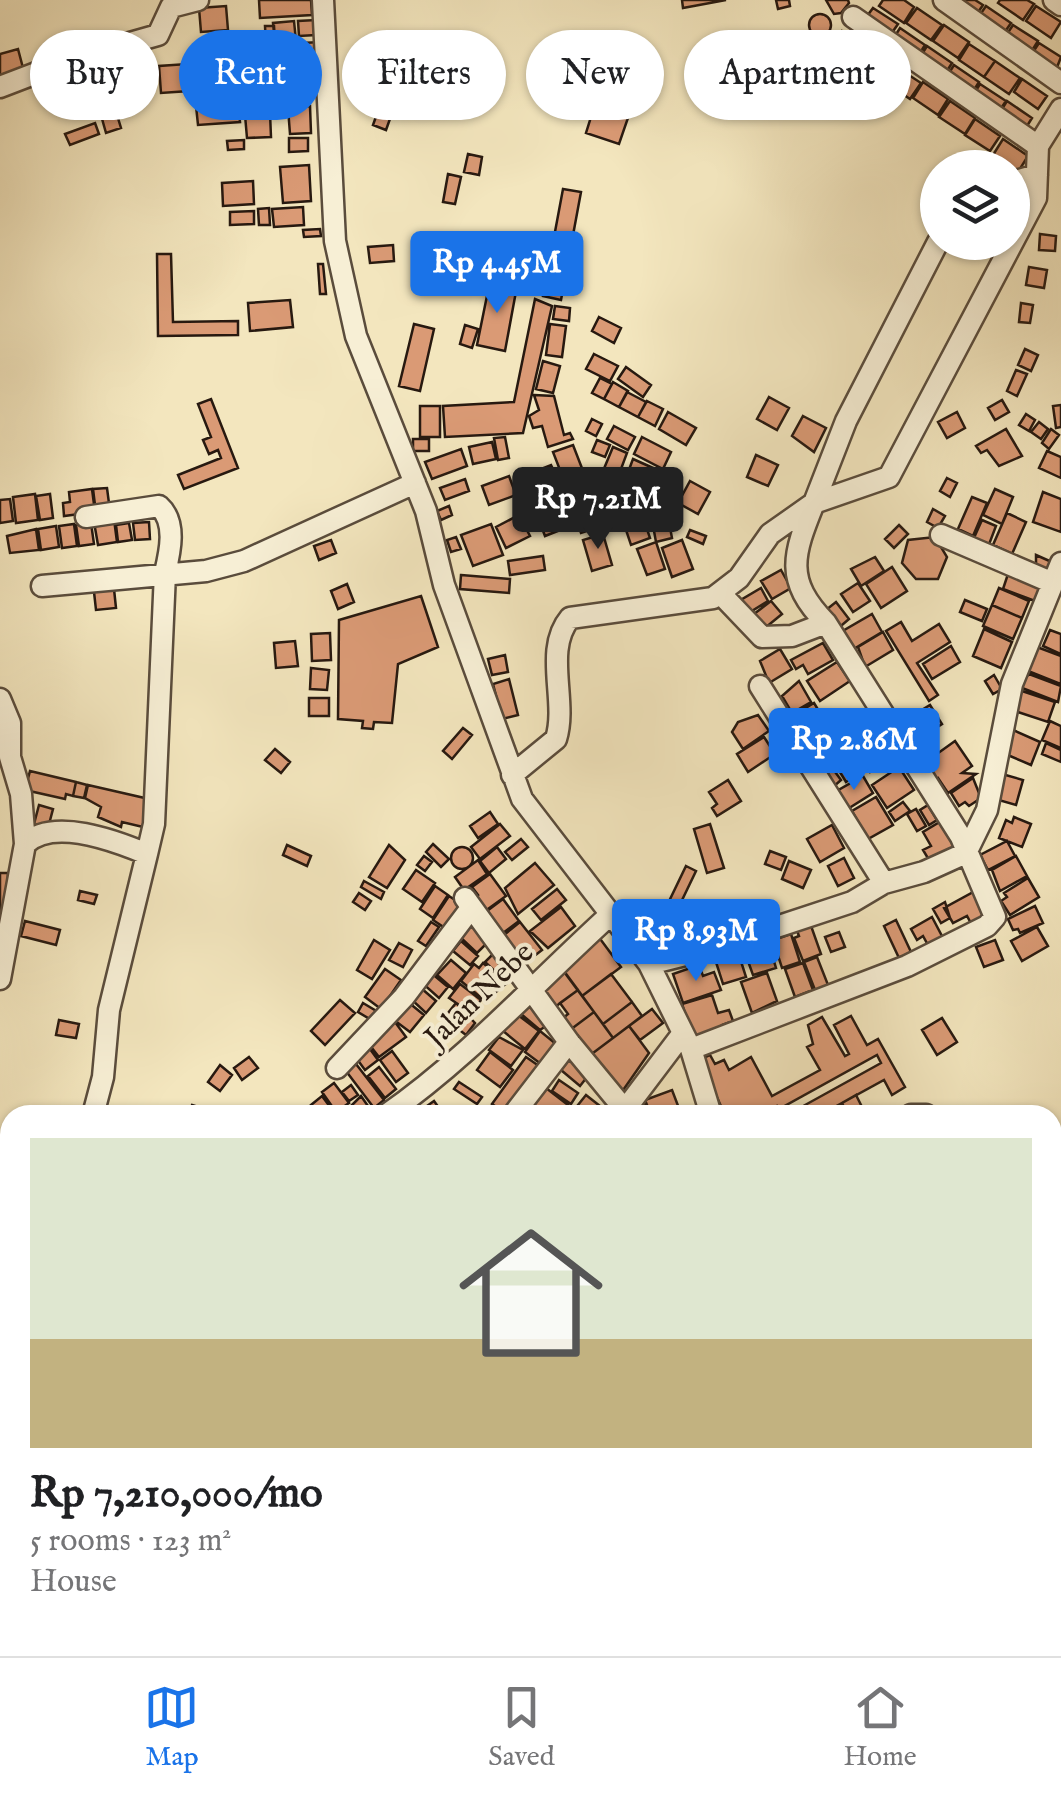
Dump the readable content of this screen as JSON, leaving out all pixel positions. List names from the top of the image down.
{
  "streets": {
    "street": ["Jalan Nebe"]
  },
  "page": {
    "chip": [
      "Buy",
      "Rent",
      "Filters",
      "New",
      "Apartment"
    ],
    "price": [
      "Rp 4.45M",
      "Rp 7.21M",
      "Rp 2.86M",
      "Rp 8.93M"
    ],
    "list": [
      {
        "name": "Rp 7,210,000/mo",
        "note": "5 rooms · 123 m² · House"
      }
    ],
    "tabs": ["Map", "Saved", "Home"]
  }
}
